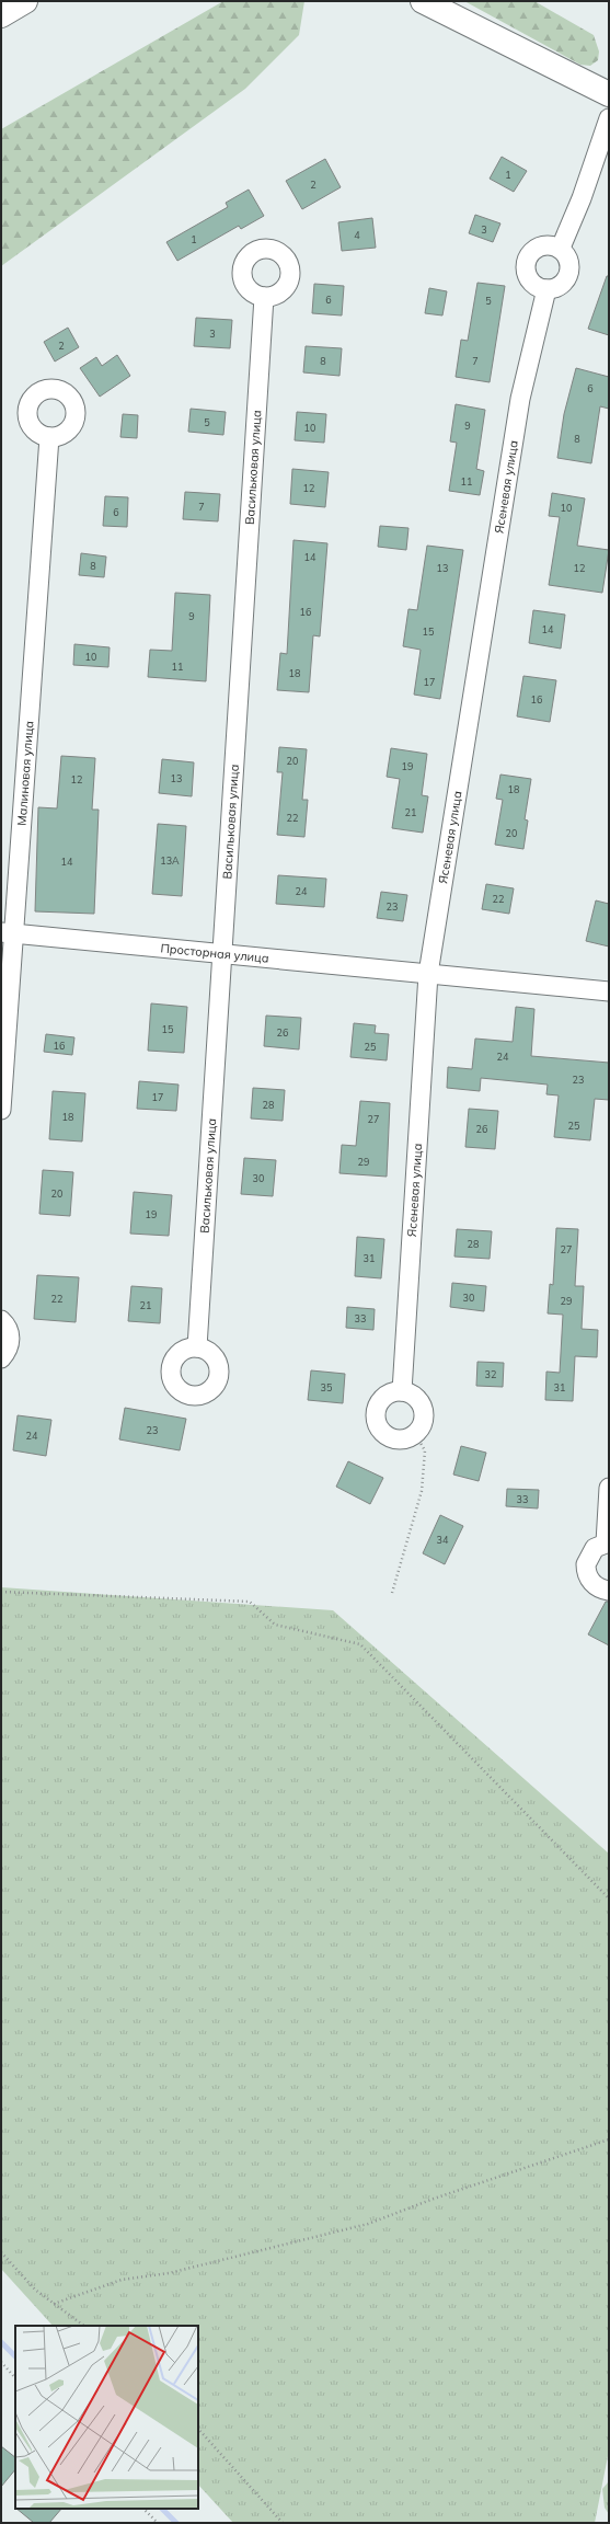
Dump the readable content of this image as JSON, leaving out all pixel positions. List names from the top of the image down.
{
  "streets": {
    "street": [
      "Васильковая улица",
      "Ясеневая улица",
      "Малиновая улица",
      "Просторная улица"
    ]
  },
  "crossings": [
    ["Васильковая улица", "Просторная улица"],
    ["Ясеневая улица", "Просторная улица"],
    ["Малиновая улица", "Просторная улица"]
  ],
  "house_numbers": [
    "1",
    "2",
    "3",
    "4",
    "1",
    "6",
    "5",
    "3",
    "2",
    "8",
    "7",
    "6",
    "5",
    "9",
    "10",
    "8",
    "11",
    "12",
    "7",
    "10",
    "6",
    "14",
    "8",
    "13",
    "12",
    "16",
    "9",
    "14",
    "15",
    "10",
    "11",
    "18",
    "17",
    "16",
    "20",
    "19",
    "13",
    "12",
    "18",
    "21",
    "22",
    "20",
    "13А",
    "14",
    "24",
    "22",
    "23",
    "15",
    "26",
    "16",
    "25",
    "24",
    "23",
    "17",
    "28",
    "18",
    "27",
    "25",
    "26",
    "29",
    "30",
    "20",
    "19",
    "28",
    "27",
    "31",
    "30",
    "22",
    "29",
    "21",
    "33",
    "32",
    "35",
    "31",
    "23",
    "24",
    "33",
    "34"
  ]
}
